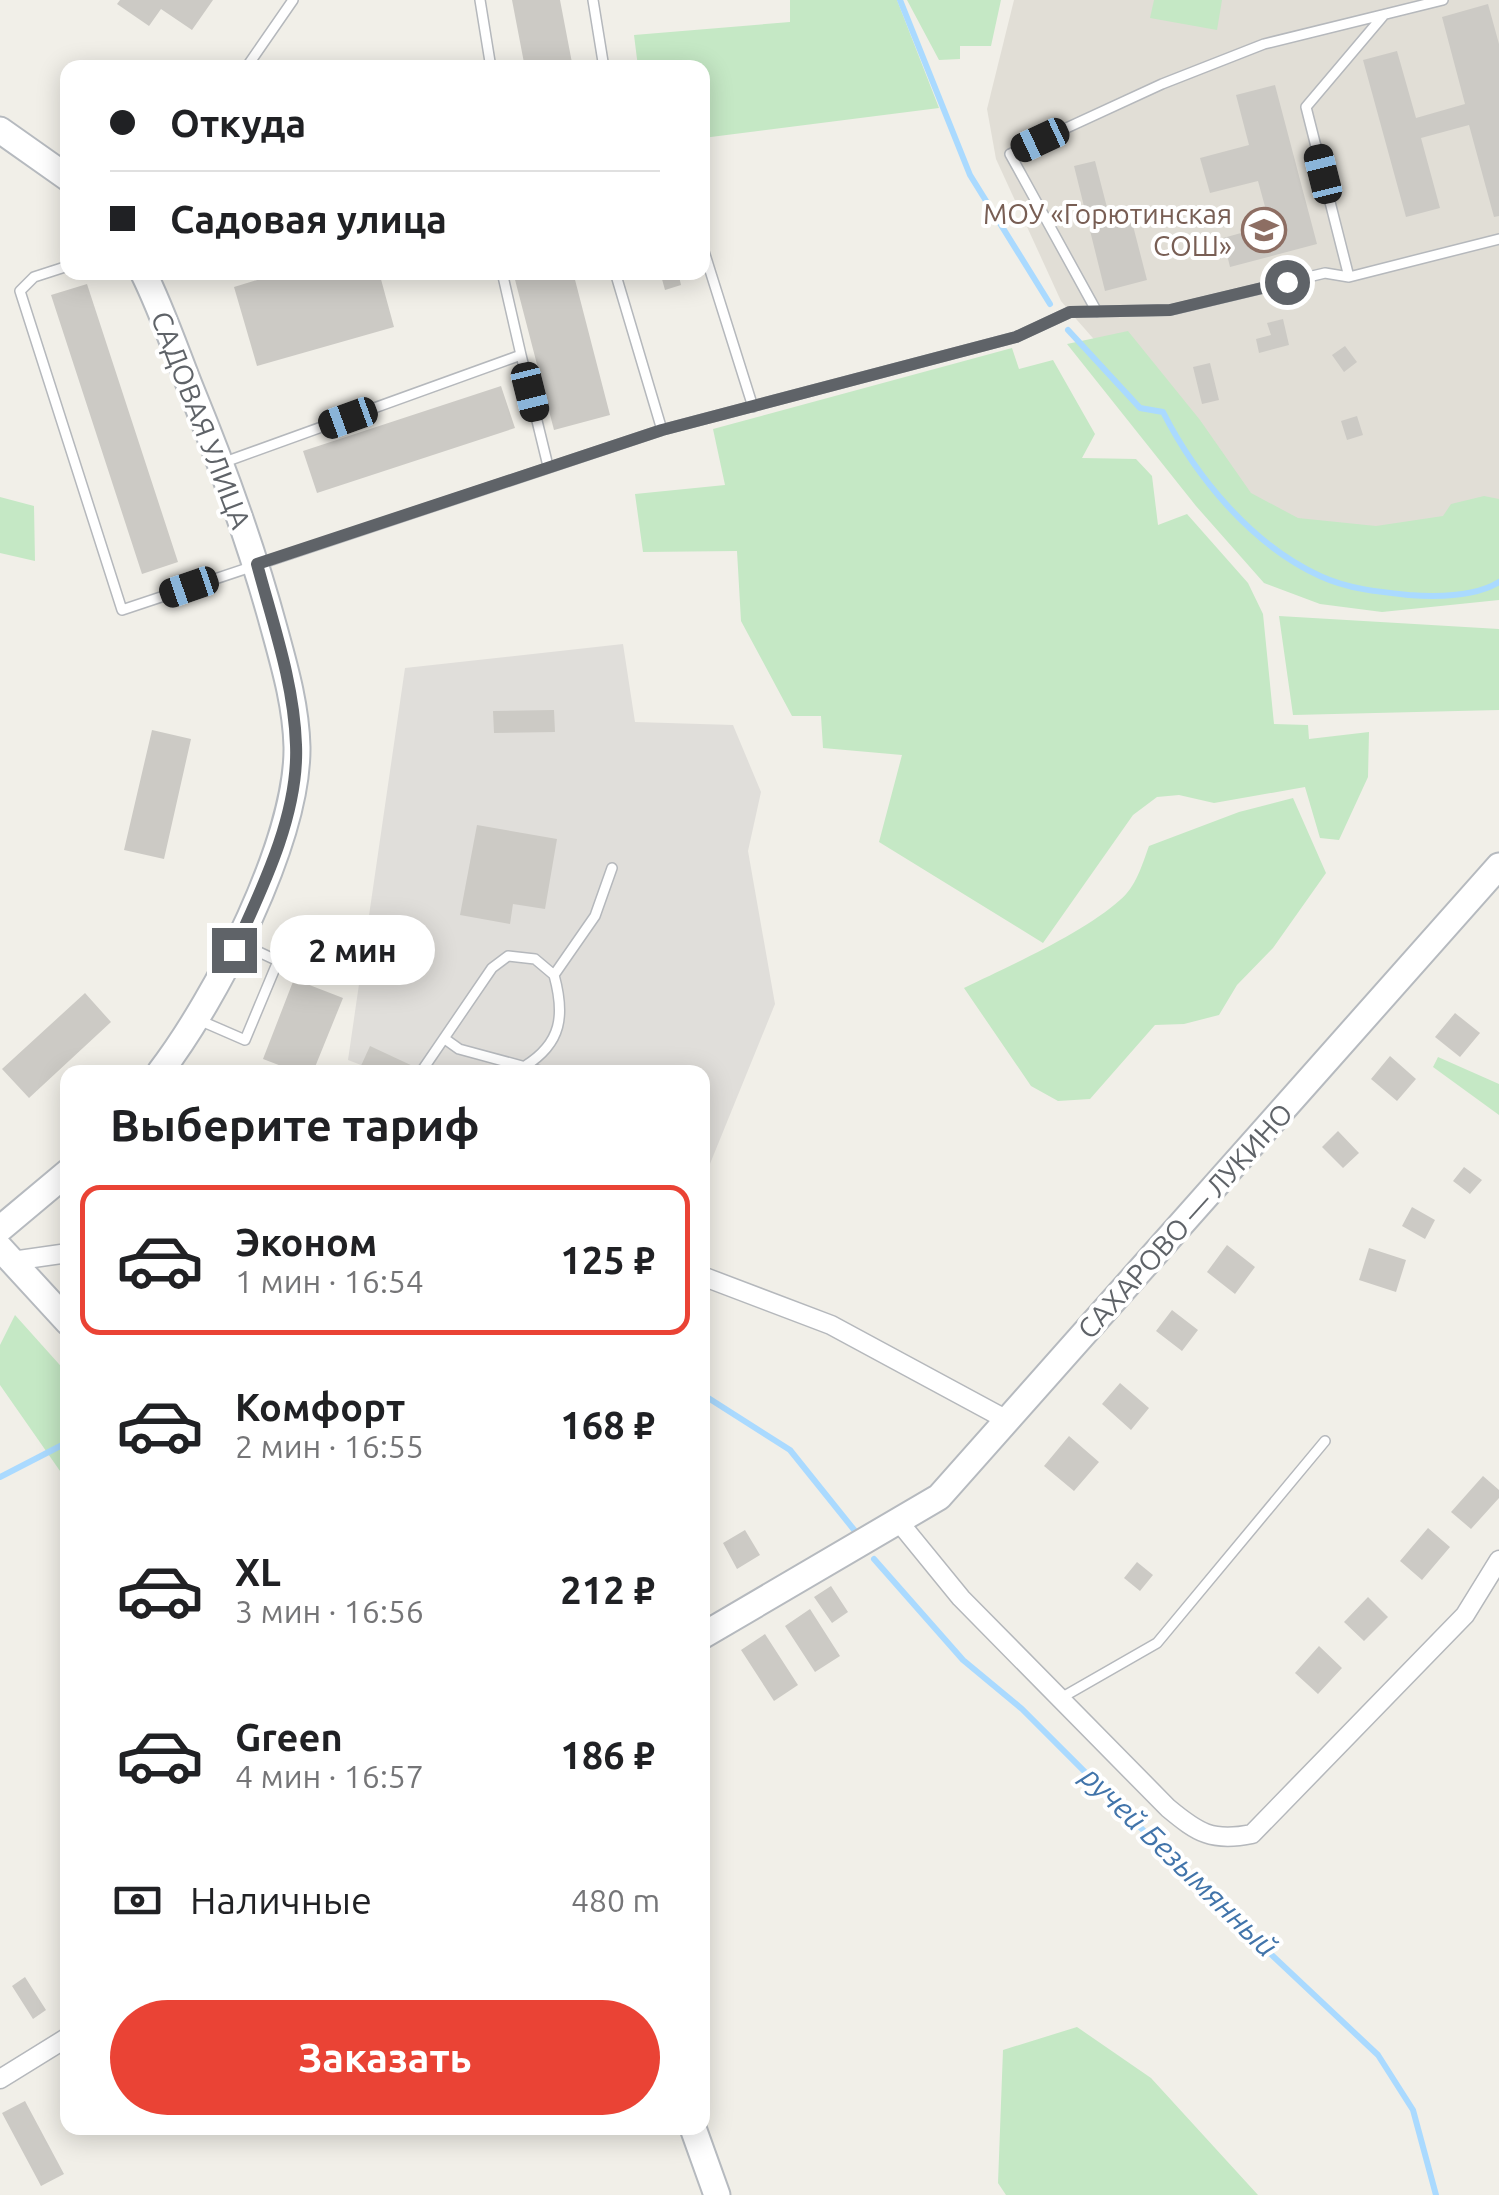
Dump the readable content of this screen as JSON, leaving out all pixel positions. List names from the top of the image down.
{
  "streets": {
    "street": ["САДОВАЯ УЛИЦА", "САХАРОВО — ЛУКИНО"]
  },
  "water": ["ручей Безымянный"],
  "places": {
    "school or university": ["МОУ «Горютинская СОШ»"]
  },
  "page": {
    "banner": ["Откуда", "Садовая улица"],
    "bubble": "2 мин",
    "heading": "Выберите тариф",
    "list": [
      {
        "name": "Эконом",
        "note": "1 мин · 16:54",
        "value": "125 ₽"
      },
      {
        "name": "Комфорт",
        "note": "2 мин · 16:55",
        "value": "168 ₽"
      },
      {
        "name": "XL",
        "note": "3 мин · 16:56",
        "value": "212 ₽"
      },
      {
        "name": "Green",
        "note": "4 мин · 16:57",
        "value": "186 ₽"
      }
    ],
    "pay": ["Наличные", "480 m"],
    "buttons": "Заказать"
  }
}
